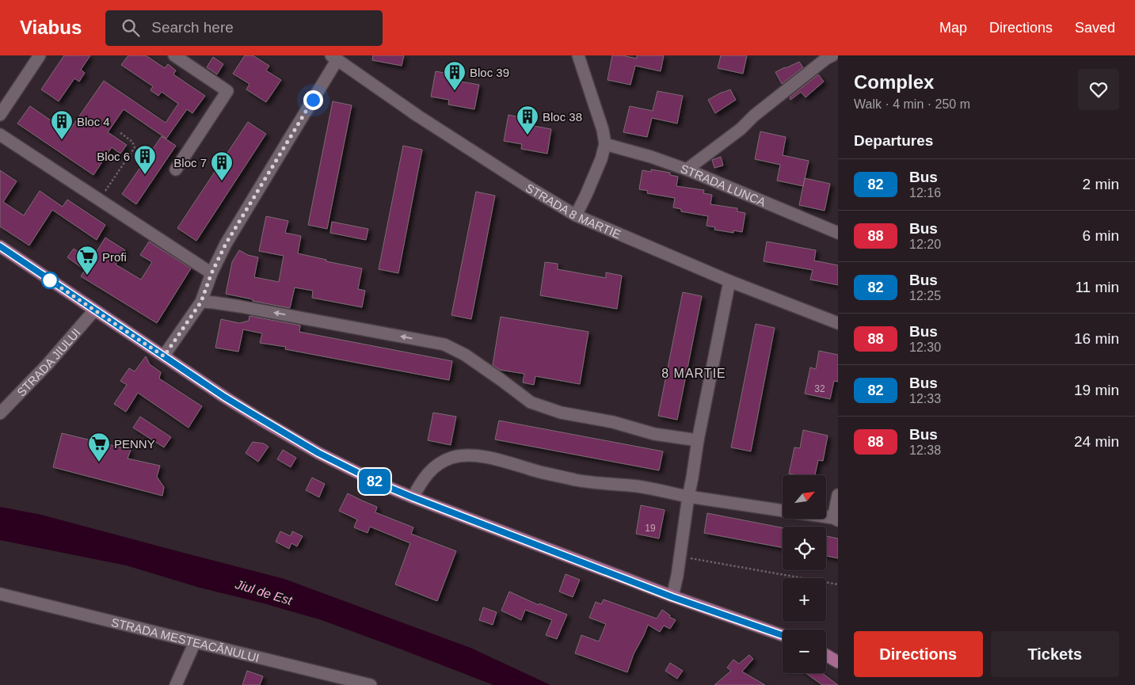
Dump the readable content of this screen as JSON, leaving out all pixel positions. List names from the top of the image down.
{
  "streets": {
    "street": [
      "STRADA LUNCA",
      "STRADA 8 MARTIE",
      "STRADA JIULUI",
      "STRADA MESTEACĂNULUI"
    ]
  },
  "districts": ["8 MARTIE"],
  "water": ["Jiul de Est"],
  "places": {
    "building": [
      "Bloc 39",
      "Bloc 38",
      "Bloc 4",
      "Bloc 6",
      "Bloc 7"
    ],
    "supermarket": ["Profi", "PENNY"]
  },
  "lines": ["bus line 82"],
  "house_numbers": ["32", "19"],
  "north": "top right",
  "page": {
    "header": "Viabus",
    "search": "Search here",
    "nav": ["Map", "Directions", "Saved"],
    "on_map": "82",
    "heading": [
      ["Complex", "Walk · 4 min · 250 m"],
      "Departures"
    ],
    "list": [
      {
        "mark": "82",
        "name": "Bus",
        "note": "12:16",
        "value": "2 min"
      },
      {
        "mark": "88",
        "name": "Bus",
        "note": "12:20",
        "value": "6 min"
      },
      {
        "mark": "82",
        "name": "Bus",
        "note": "12:25",
        "value": "11 min"
      },
      {
        "mark": "88",
        "name": "Bus",
        "note": "12:30",
        "value": "16 min"
      },
      {
        "mark": "82",
        "name": "Bus",
        "note": "12:33",
        "value": "19 min"
      },
      {
        "mark": "88",
        "name": "Bus",
        "note": "12:38",
        "value": "24 min"
      }
    ],
    "map_buttons": ["+", "−"],
    "buttons": ["Directions", "Tickets"]
  }
}
